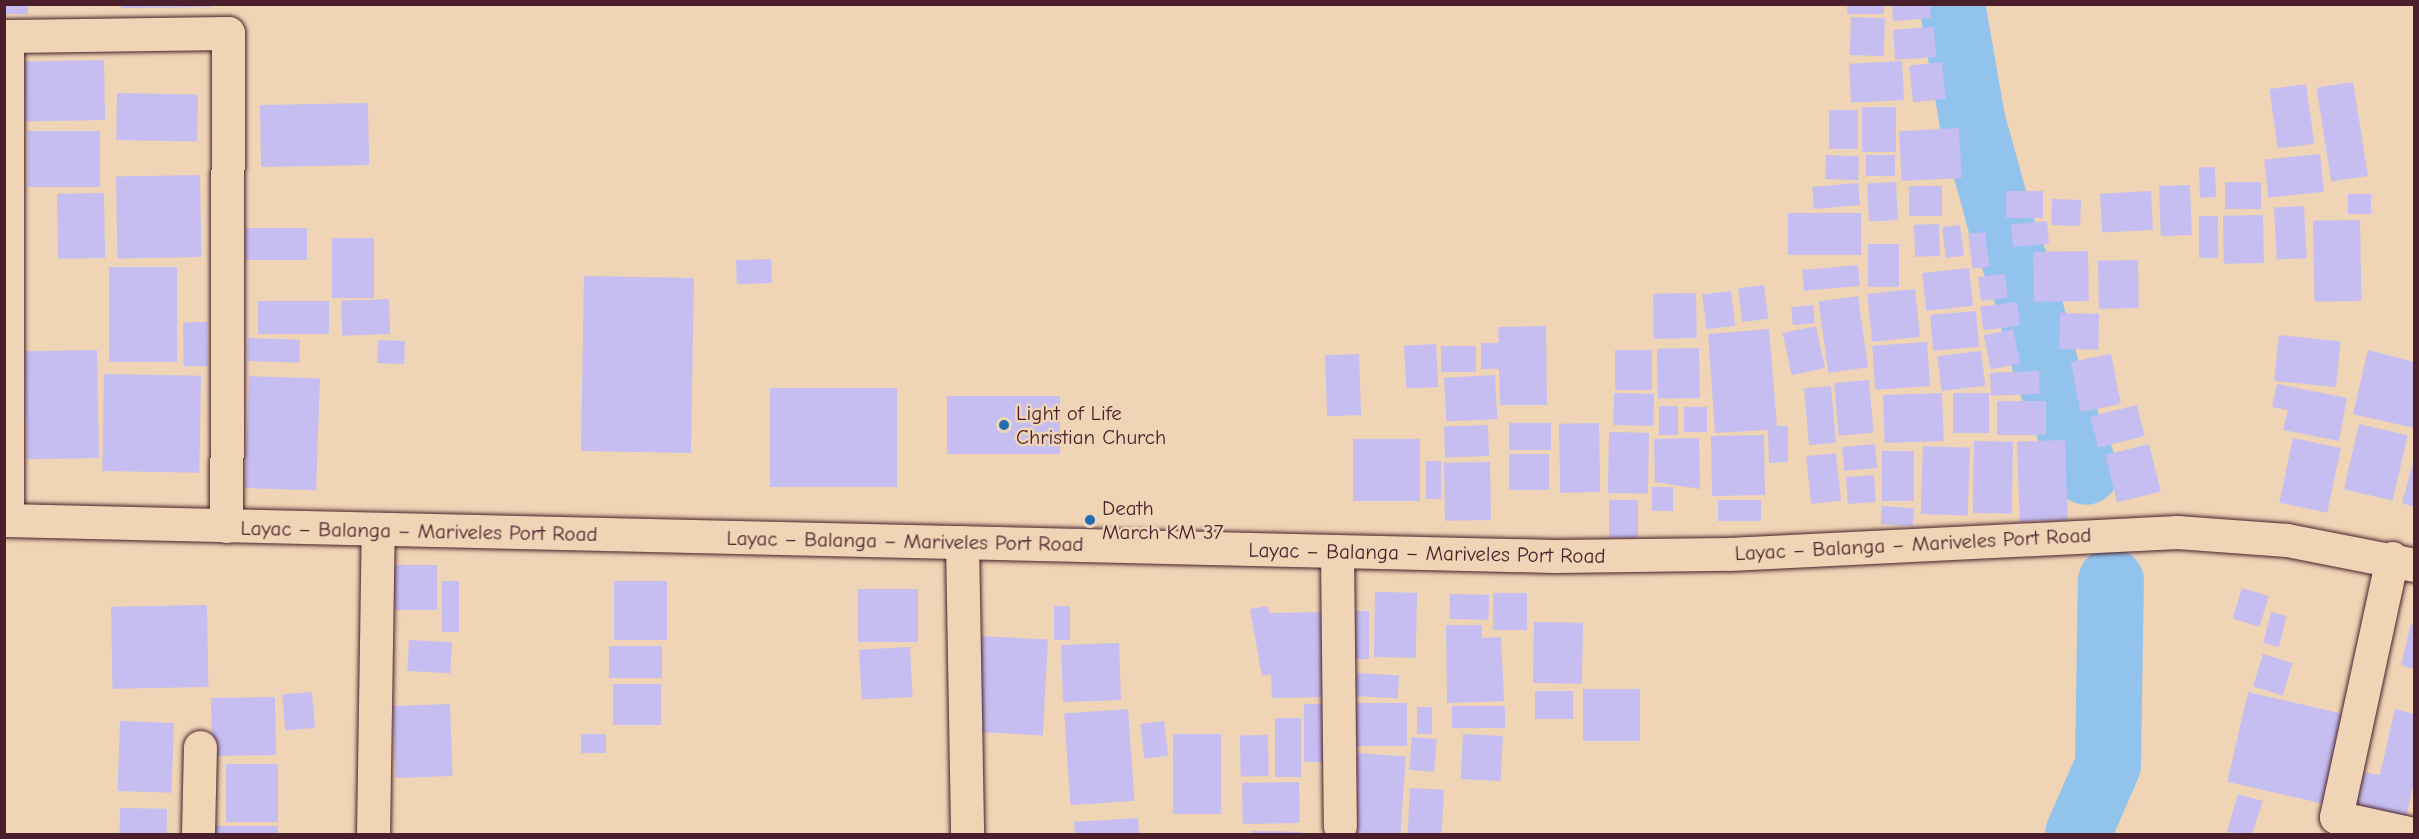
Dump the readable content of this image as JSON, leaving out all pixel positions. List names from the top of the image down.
{
  "streets": {
    "street": ["Layac – Balanga – Mariveles Port Road"]
  },
  "places": ["Light of Life Christian Church", "Death March KM 37"]
}
